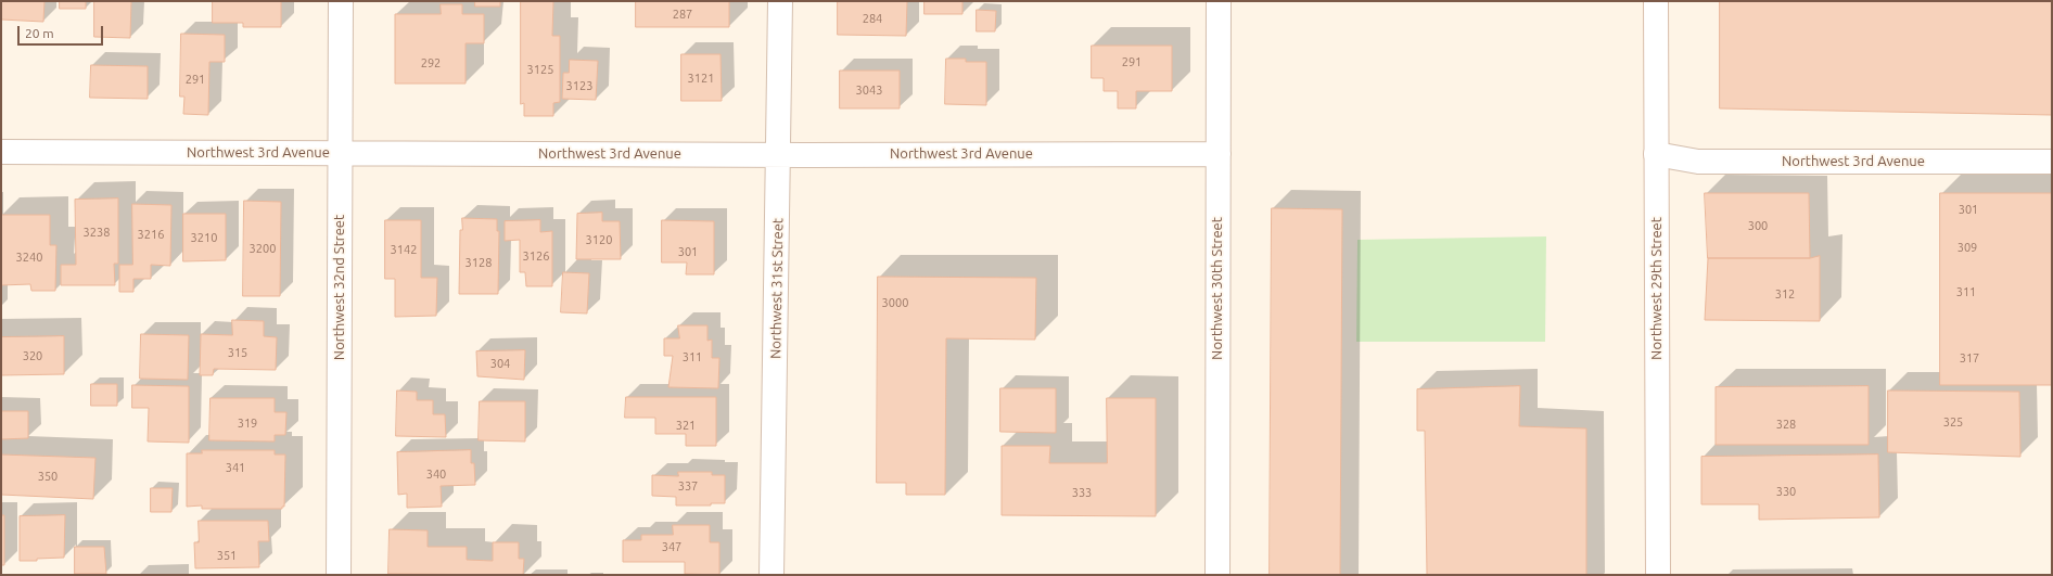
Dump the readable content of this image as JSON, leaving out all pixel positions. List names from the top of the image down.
{
  "streets": {
    "street": [
      "Northwest 3rd Avenue",
      "Northwest 32nd Street",
      "Northwest 31st Street",
      "Northwest 30th Street",
      "Northwest 29th Street"
    ]
  },
  "crossings": [
    ["Northwest 3rd Avenue", "Northwest 32nd Street"],
    ["Northwest 3rd Avenue", "Northwest 31st Street"],
    ["Northwest 3rd Avenue", "Northwest 30th Street"],
    ["Northwest 3rd Avenue", "Northwest 29th Street"]
  ],
  "house_numbers": [
    "287",
    "284",
    "291",
    "292",
    "3125",
    "3121",
    "291",
    "3123",
    "3043",
    "301",
    "300",
    "3238",
    "3216",
    "3210",
    "3120",
    "309",
    "3200",
    "3142",
    "301",
    "3126",
    "3240",
    "3128",
    "311",
    "312",
    "3000",
    "315",
    "320",
    "311",
    "317",
    "304",
    "325",
    "319",
    "328",
    "321",
    "341",
    "340",
    "350",
    "337",
    "330",
    "333",
    "347",
    "351"
  ],
  "scale_bar": "20 m"
}
